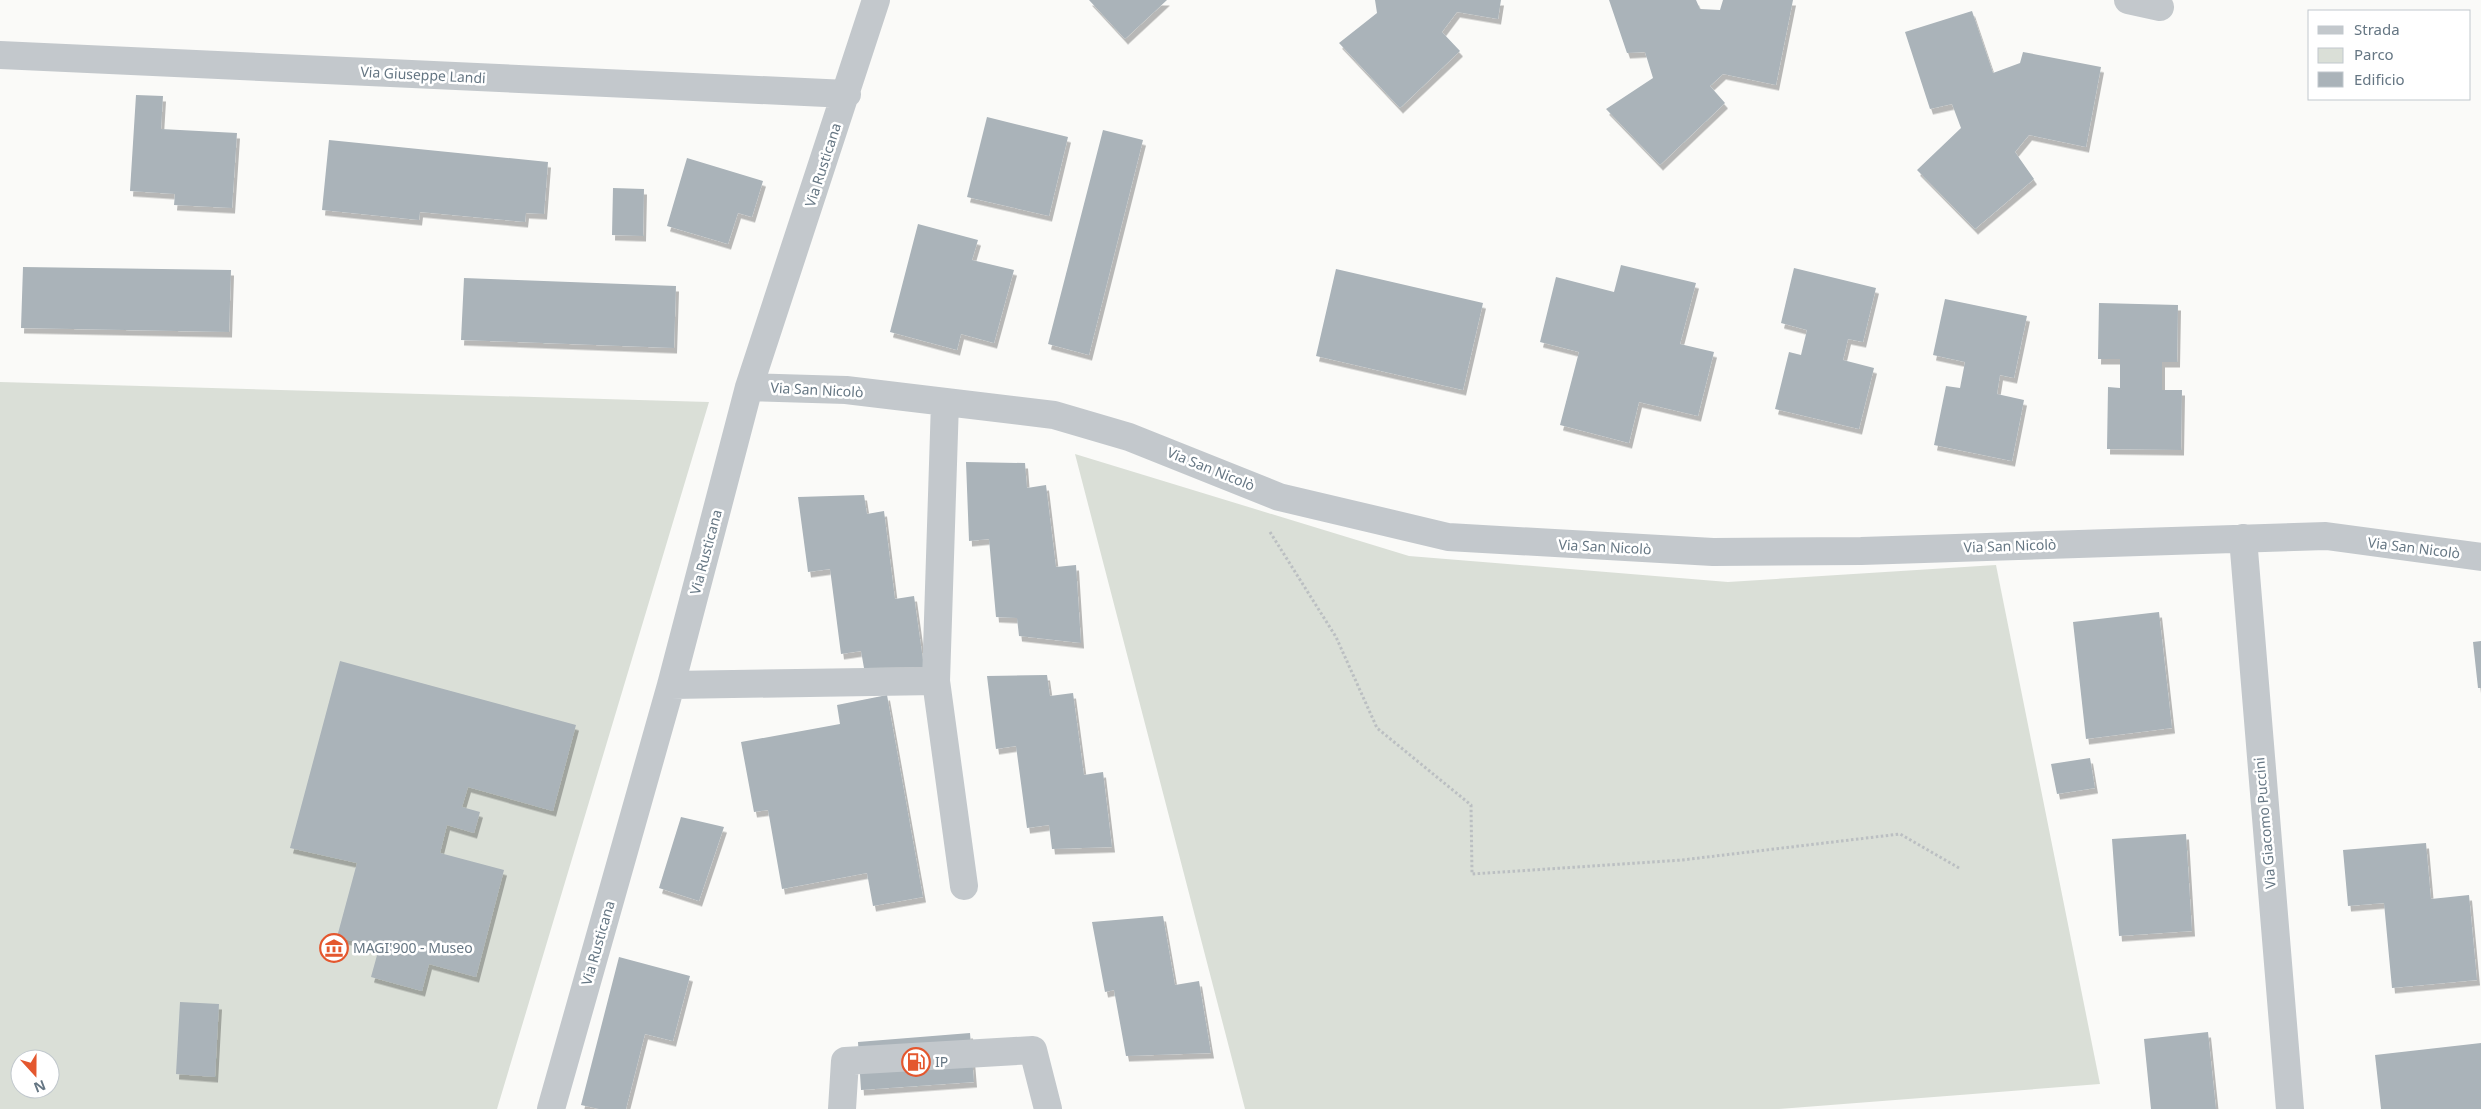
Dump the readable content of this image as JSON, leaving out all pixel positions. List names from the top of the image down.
{
  "streets": {
    "street": [
      "Via Giuseppe Landi",
      "Via Rusticana",
      "Via San Nicolò",
      "Via Giacomo Puccini"
    ]
  },
  "crossings": [
    ["Via Giuseppe Landi", "Via Rusticana"],
    ["Via Rusticana", "Via San Nicolò"],
    ["Via San Nicolò", "Via Giacomo Puccini"]
  ],
  "places": {
    "museum": ["MAGI'900 - Museo"],
    "fuel station": ["IP"]
  },
  "legend": ["Strada", "Parco", "Edificio"],
  "north": "bottom"
}
